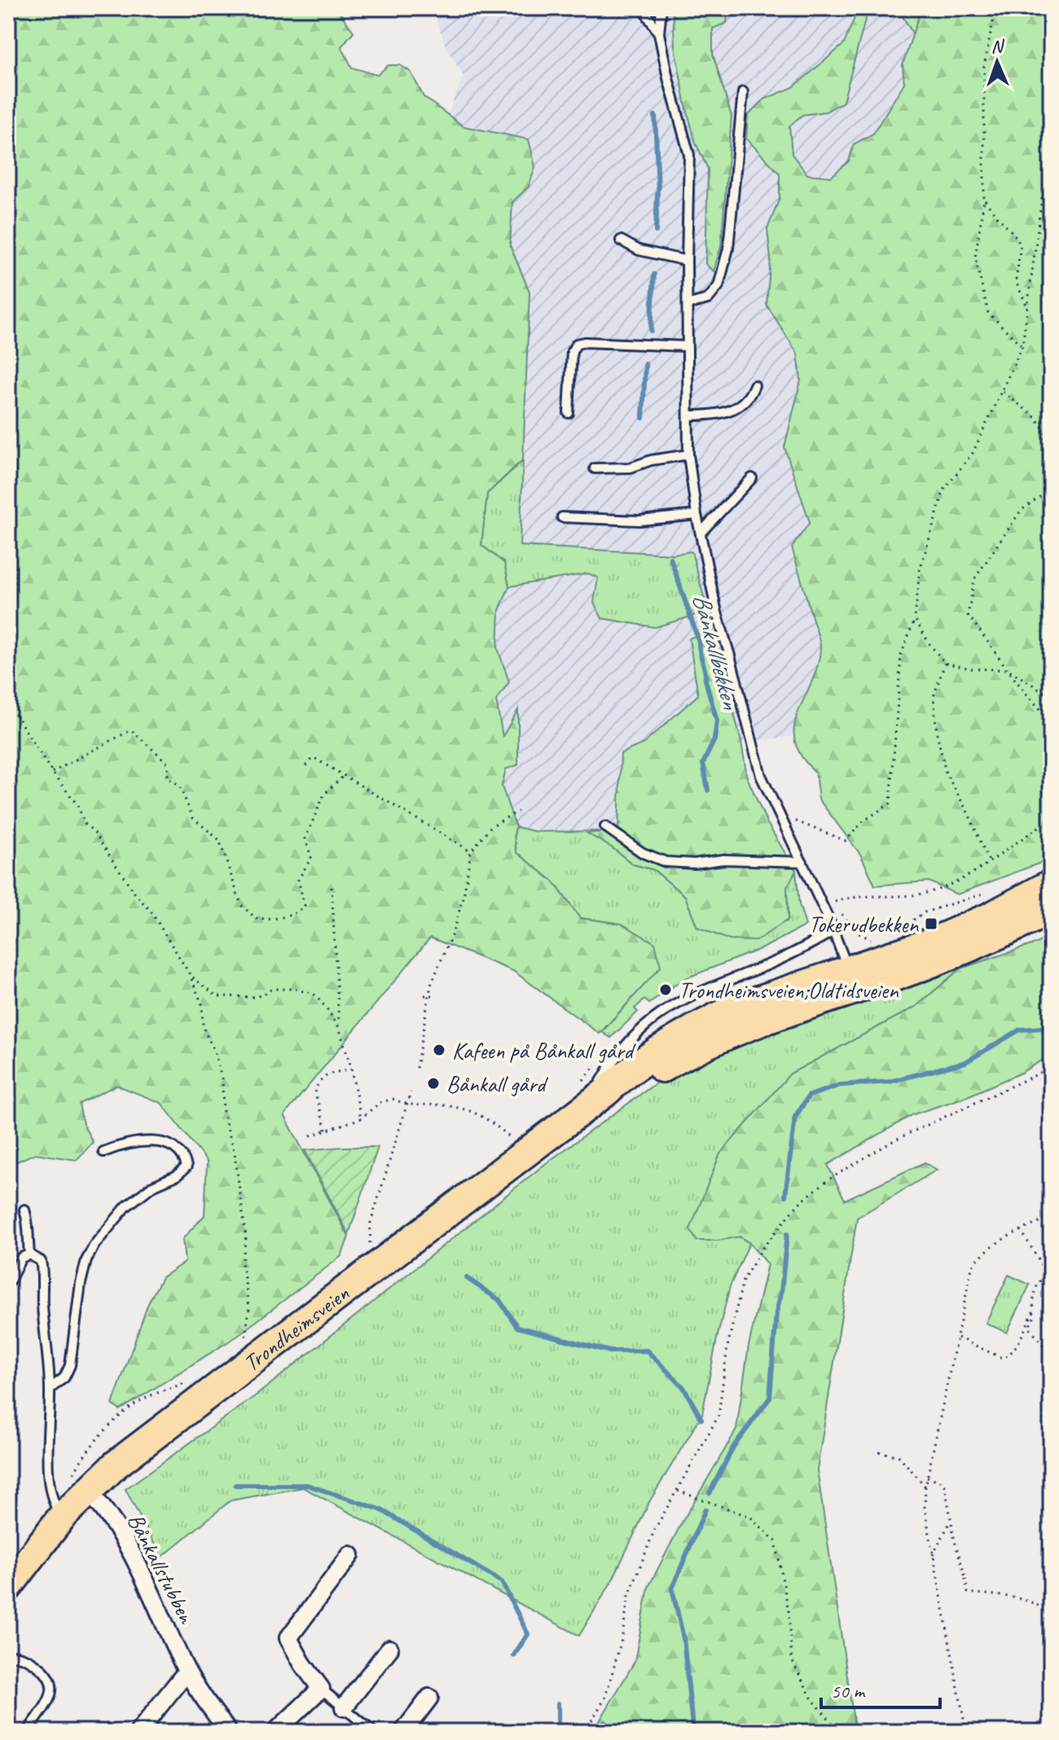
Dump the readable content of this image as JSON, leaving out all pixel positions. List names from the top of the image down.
{
  "streets": {
    "highway": ["Trondheimsveien"],
    "street": ["Bånkallstubben"]
  },
  "crossings": [
    ["Trondheimsveien", "Bånkallstubben"]
  ],
  "water": ["Bånkallbekken"],
  "places": {
    "transit": ["Tokerudbekken"],
    "other": ["Trondheimsveien;Oldtidsveien", "Kafeen på Bånkall gård", "Bånkall gård"]
  },
  "scale_bar": "50 m",
  "north": "top"
}
